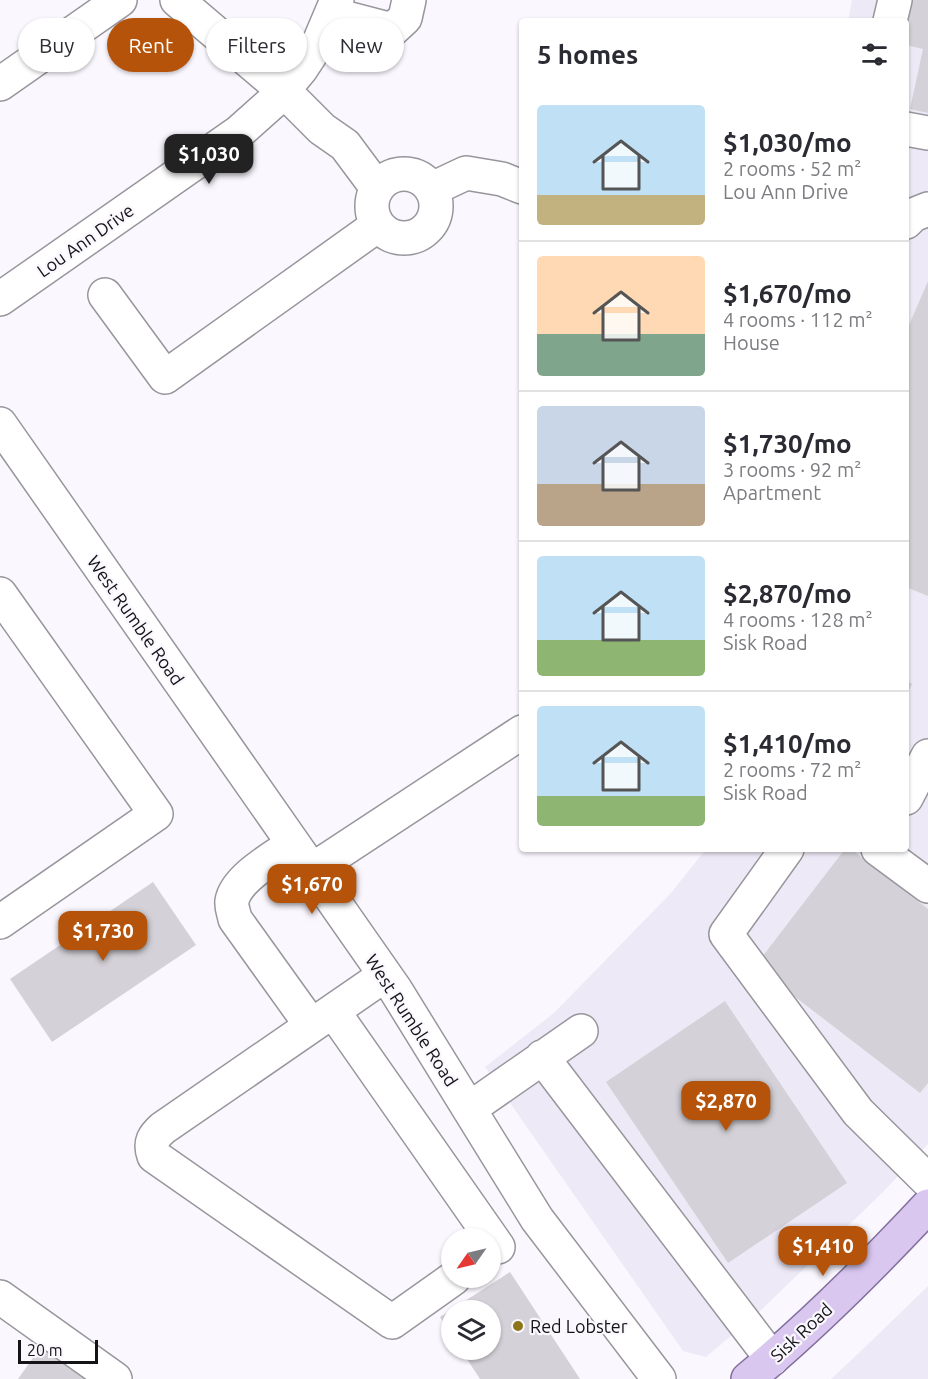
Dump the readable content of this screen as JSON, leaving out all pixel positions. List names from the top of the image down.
{
  "streets": {
    "main road": ["Sisk Road"],
    "street": ["Lou Ann Drive", "West Rumble Road"]
  },
  "places": ["Red Lobster"],
  "scale_bar": "20 m",
  "north": "bottom left",
  "page": {
    "chip": [
      "Buy",
      "Rent",
      "Filters",
      "New"
    ],
    "heading": "5 homes",
    "list": [
      {
        "name": "$1,030/mo",
        "note": "2 rooms · 52 m² · Lou Ann Drive"
      },
      {
        "name": "$1,670/mo",
        "note": "4 rooms · 112 m² · House"
      },
      {
        "name": "$1,730/mo",
        "note": "3 rooms · 92 m² · Apartment"
      },
      {
        "name": "$2,870/mo",
        "note": "4 rooms · 128 m² · Sisk Road"
      },
      {
        "name": "$1,410/mo",
        "note": "2 rooms · 72 m² · Sisk Road"
      }
    ],
    "price": [
      "$1,030",
      "$1,670",
      "$1,730",
      "$2,870",
      "$1,410"
    ],
    "scale": "20 m"
  }
}
